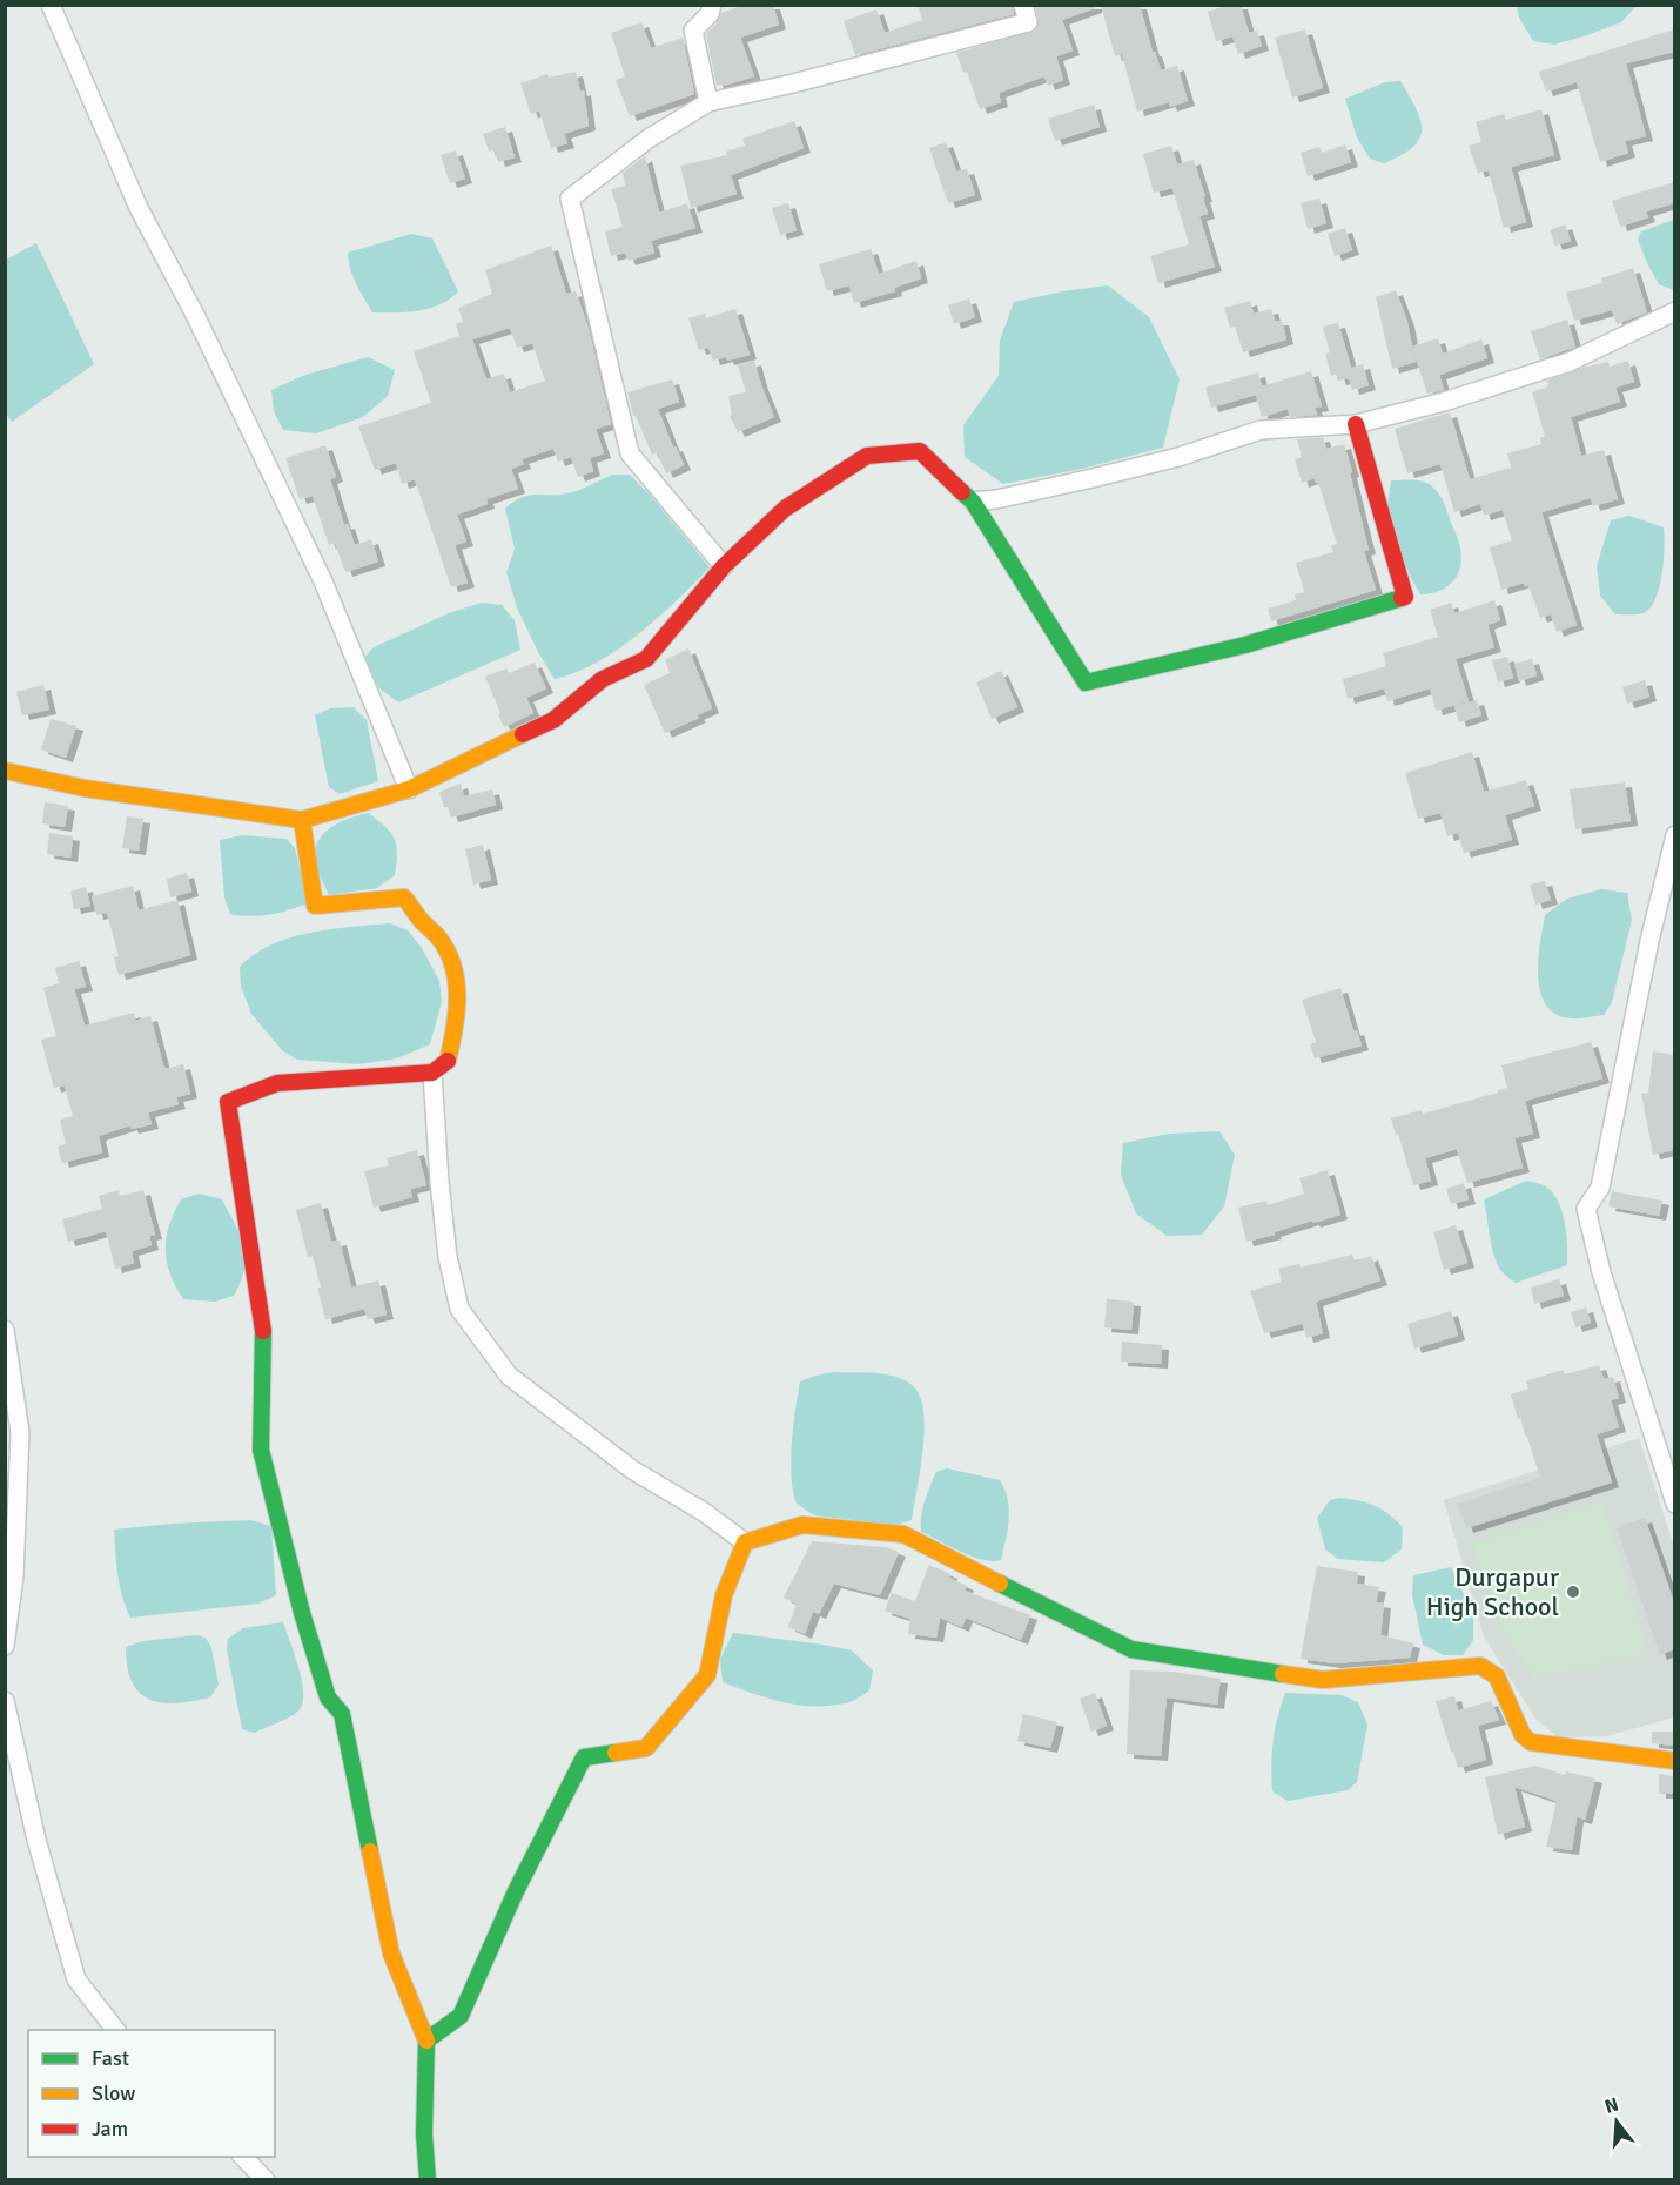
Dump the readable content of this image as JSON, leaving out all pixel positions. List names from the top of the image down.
{
  "places": ["Durgapur High School"],
  "legend": ["Fast", "Slow", "Jam"],
  "north": "top"
}
